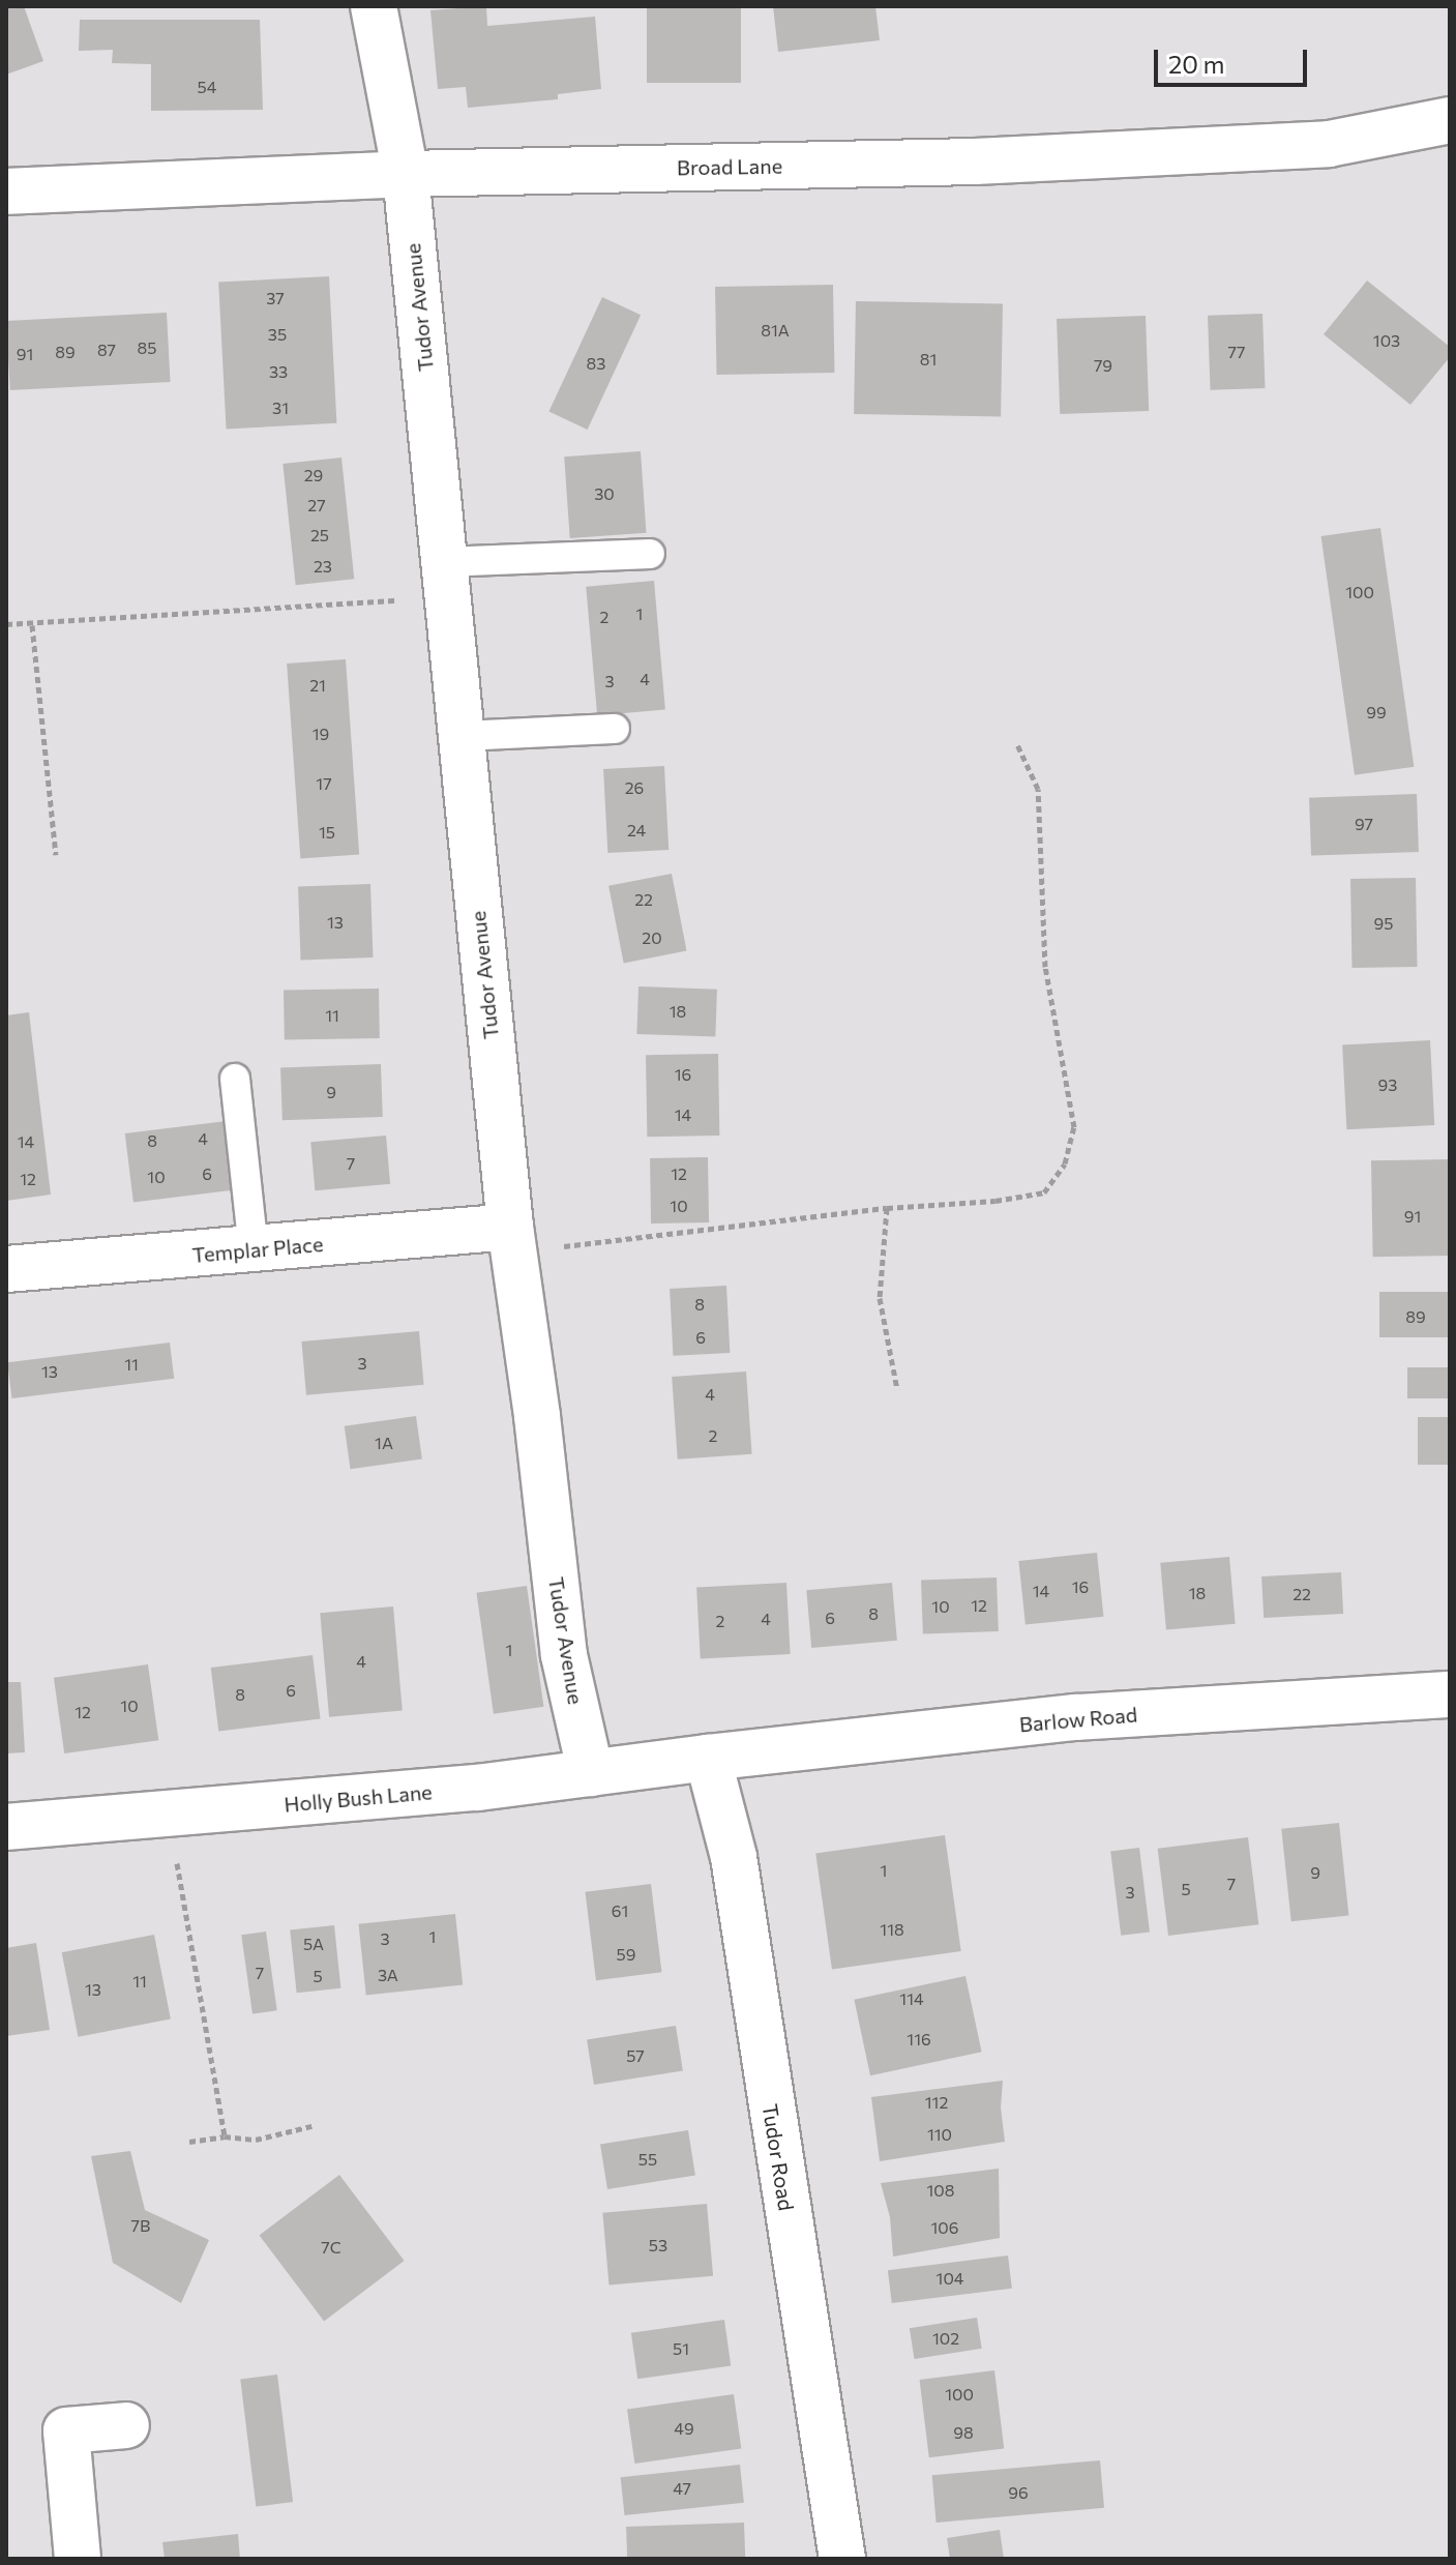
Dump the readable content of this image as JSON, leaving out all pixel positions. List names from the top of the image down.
{
  "streets": {
    "street": [
      "Broad Lane",
      "Tudor Avenue",
      "Templar Place",
      "Barlow Road",
      "Holly Bush Lane",
      "Tudor Road"
    ]
  },
  "crossings": [
    ["Broad Lane", "Tudor Avenue"],
    ["Tudor Avenue", "Templar Place"],
    ["Tudor Avenue", "Holly Bush Lane"],
    ["Barlow Road", "Holly Bush Lane"],
    ["Barlow Road", "Tudor Road"],
    ["Holly Bush Lane", "Tudor Road"]
  ],
  "house_numbers": [
    "54",
    "37",
    "81A",
    "35",
    "103",
    "85",
    "87",
    "89",
    "77",
    "91",
    "81",
    "83",
    "79",
    "33",
    "31",
    "29",
    "30",
    "27",
    "25",
    "23",
    "100",
    "1",
    "2",
    "4",
    "3",
    "21",
    "99",
    "19",
    "17",
    "26",
    "97",
    "24",
    "15",
    "22",
    "13",
    "95",
    "20",
    "18",
    "11",
    "16",
    "93",
    "9",
    "14",
    "4",
    "8",
    "14",
    "7",
    "6",
    "12",
    "10",
    "12",
    "10",
    "91",
    "8",
    "89",
    "6",
    "3",
    "11",
    "13",
    "4",
    "2",
    "1A",
    "16",
    "14",
    "18",
    "22",
    "12",
    "10",
    "8",
    "6",
    "4",
    "2",
    "1",
    "4",
    "6",
    "8",
    "10",
    "12",
    "1",
    "9",
    "7",
    "5",
    "3",
    "61",
    "118",
    "1",
    "3",
    "5A",
    "59",
    "7",
    "3A",
    "5",
    "11",
    "13",
    "114",
    "116",
    "57",
    "112",
    "110",
    "55",
    "108",
    "7B",
    "106",
    "53",
    "7C",
    "104",
    "102",
    "51",
    "100",
    "49",
    "98",
    "47",
    "96"
  ],
  "scale_bar": "20 m"
}
